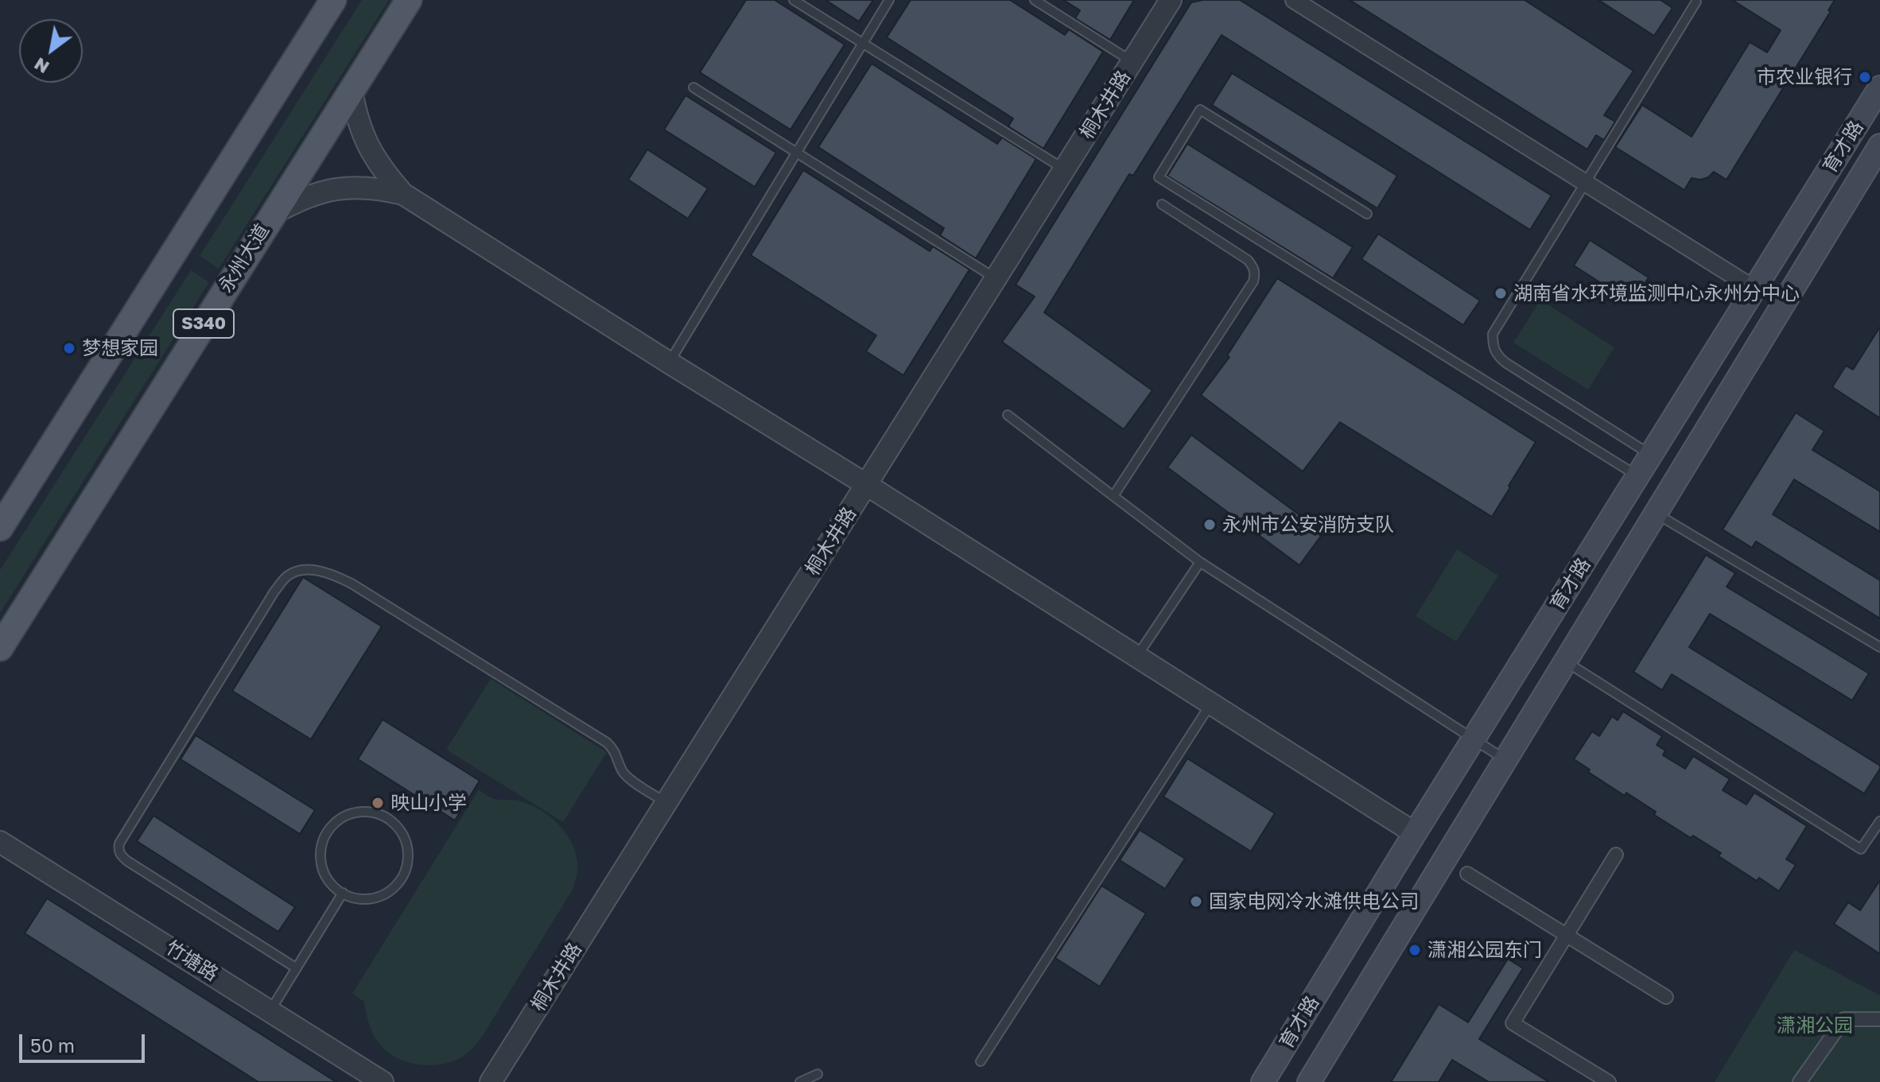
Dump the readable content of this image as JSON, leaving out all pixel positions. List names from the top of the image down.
{
  "streets": {
    "main road": ["育才路", "永州大道", "S340"],
    "street": ["桐木井路", "竹塘路"]
  },
  "parks": ["潇湘公园"],
  "places": [
    "市农业银行",
    "湖南省水环境监测中心永州分中心",
    "梦想家园",
    "永州市公安消防支队",
    "映山小学",
    "国家电网冷水滩供电公司",
    "潇湘公园东门"
  ],
  "scale_bar": "50 m",
  "north": "bottom left"
}
